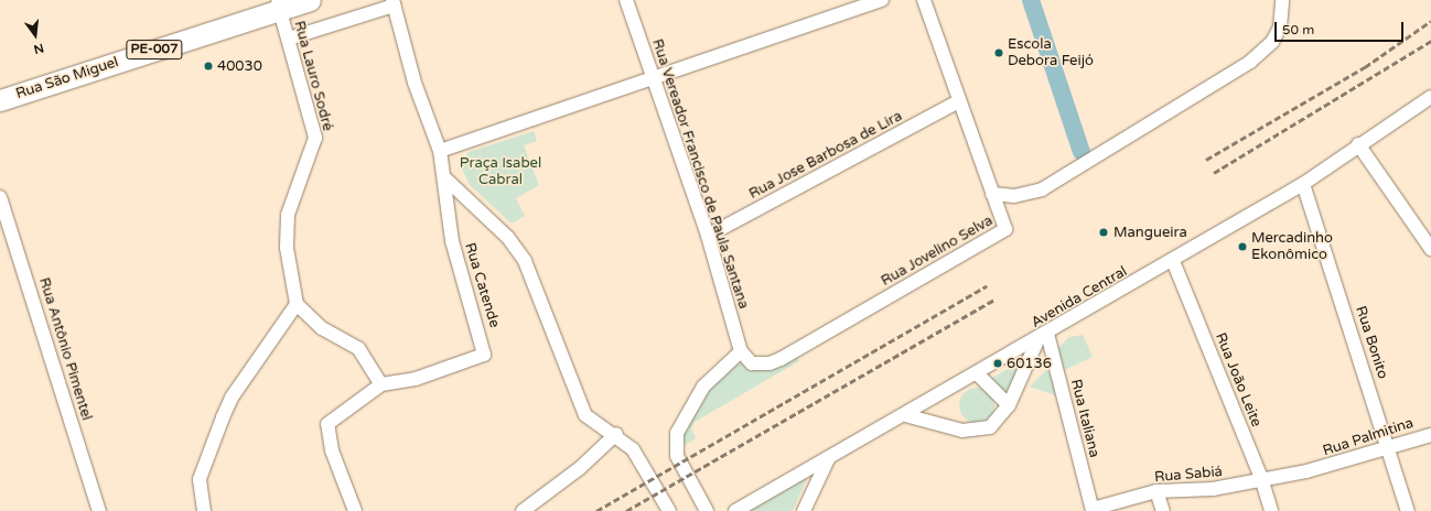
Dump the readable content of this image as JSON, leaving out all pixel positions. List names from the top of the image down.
{
  "streets": {
    "main road": ["PE-007", "Rua São Miguel"],
    "street": [
      "Rua Lauro Sodré",
      "Rua Jose Barbosa de Lira",
      "Rua Vereador Francisco de Paula Santana",
      "Rua Jovelino Selva",
      "Rua Catende",
      "Avenida Central",
      "Rua Bonito",
      "Rua Antônio Pimentel",
      "Rua João Leite",
      "Rua Italiana",
      "Rua Palmitina",
      "Rua Sabiá"
    ]
  },
  "crossings": [
    ["Rua Lauro Sodré", "Rua São Miguel"],
    ["Rua Jose Barbosa de Lira", "Rua Vereador Francisco de Paula Santana"],
    ["Rua Jose Barbosa de Lira", "Rua Jovelino Selva"],
    ["Rua Vereador Francisco de Paula Santana", "Rua Jovelino Selva"],
    ["Avenida Central", "Rua Bonito"],
    ["Avenida Central", "Rua João Leite"],
    ["Avenida Central", "Rua Italiana"],
    ["Rua Bonito", "Rua Palmitina"],
    ["Rua João Leite", "Rua Palmitina"],
    ["Rua João Leite", "Rua Sabiá"],
    ["Rua Italiana", "Rua Sabiá"],
    ["Rua Palmitina", "Rua Sabiá"]
  ],
  "parks": ["Praça Isabel Cabral"],
  "places": [
    "Escola Debora Feijó",
    "40030",
    "Mangueira",
    "Mercadinho Ekonômico",
    "60136"
  ],
  "scale_bar": "50 m",
  "north": "bottom"
}
